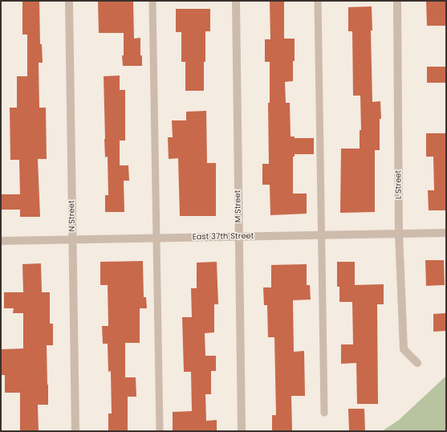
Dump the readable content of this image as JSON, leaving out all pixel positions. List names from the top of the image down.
{
  "streets": {
    "street": [
      "L Street",
      "M Street",
      "N Street",
      "East 37th Street"
    ]
  },
  "crossings": [
    ["L Street", "East 37th Street"],
    ["M Street", "East 37th Street"],
    ["N Street", "East 37th Street"]
  ]
}
